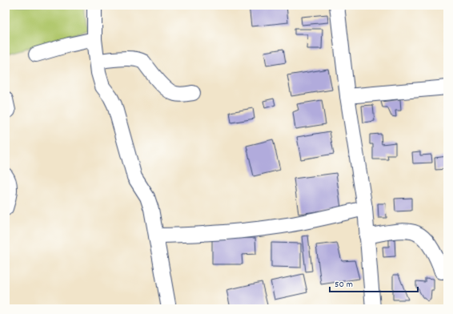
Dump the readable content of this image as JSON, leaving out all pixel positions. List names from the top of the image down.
{
  "scale_bar": "50 m"
}
